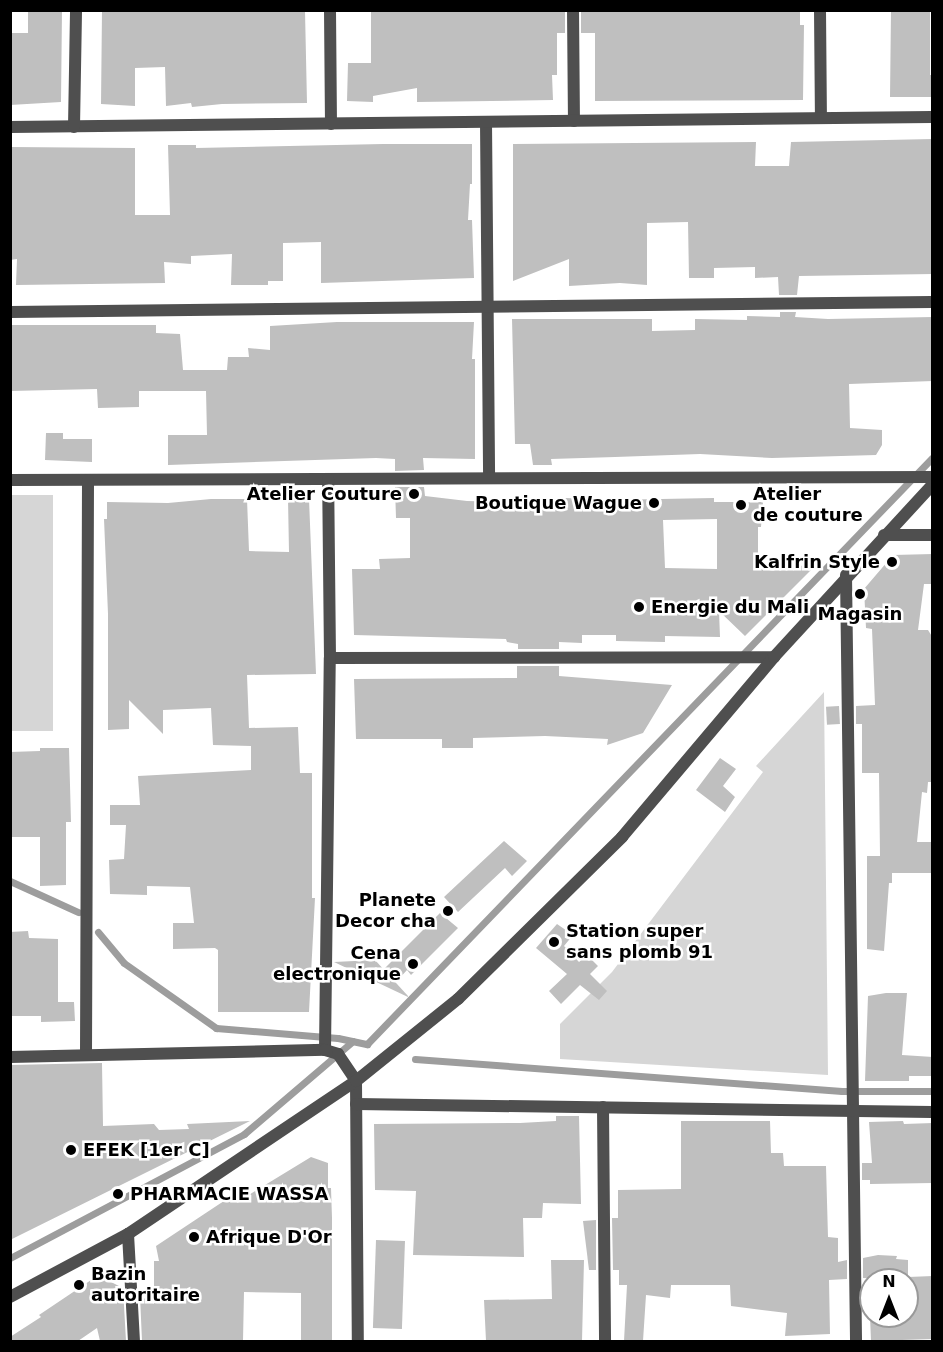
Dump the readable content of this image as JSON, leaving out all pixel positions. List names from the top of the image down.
{
  "places": [
    "Atelier Couture",
    "Boutique Wague",
    "Atelier de couture",
    "Kalfrin Style",
    "Magasin",
    "Energie du Mali",
    "Planete Decor cha",
    "Station super sans plomb 91",
    "Cena electronique",
    "EFEK [1er C]",
    "PHARMACIE WASSA",
    "Afrique D'Or",
    "Bazin autoritaire"
  ],
  "north": "top"
}
